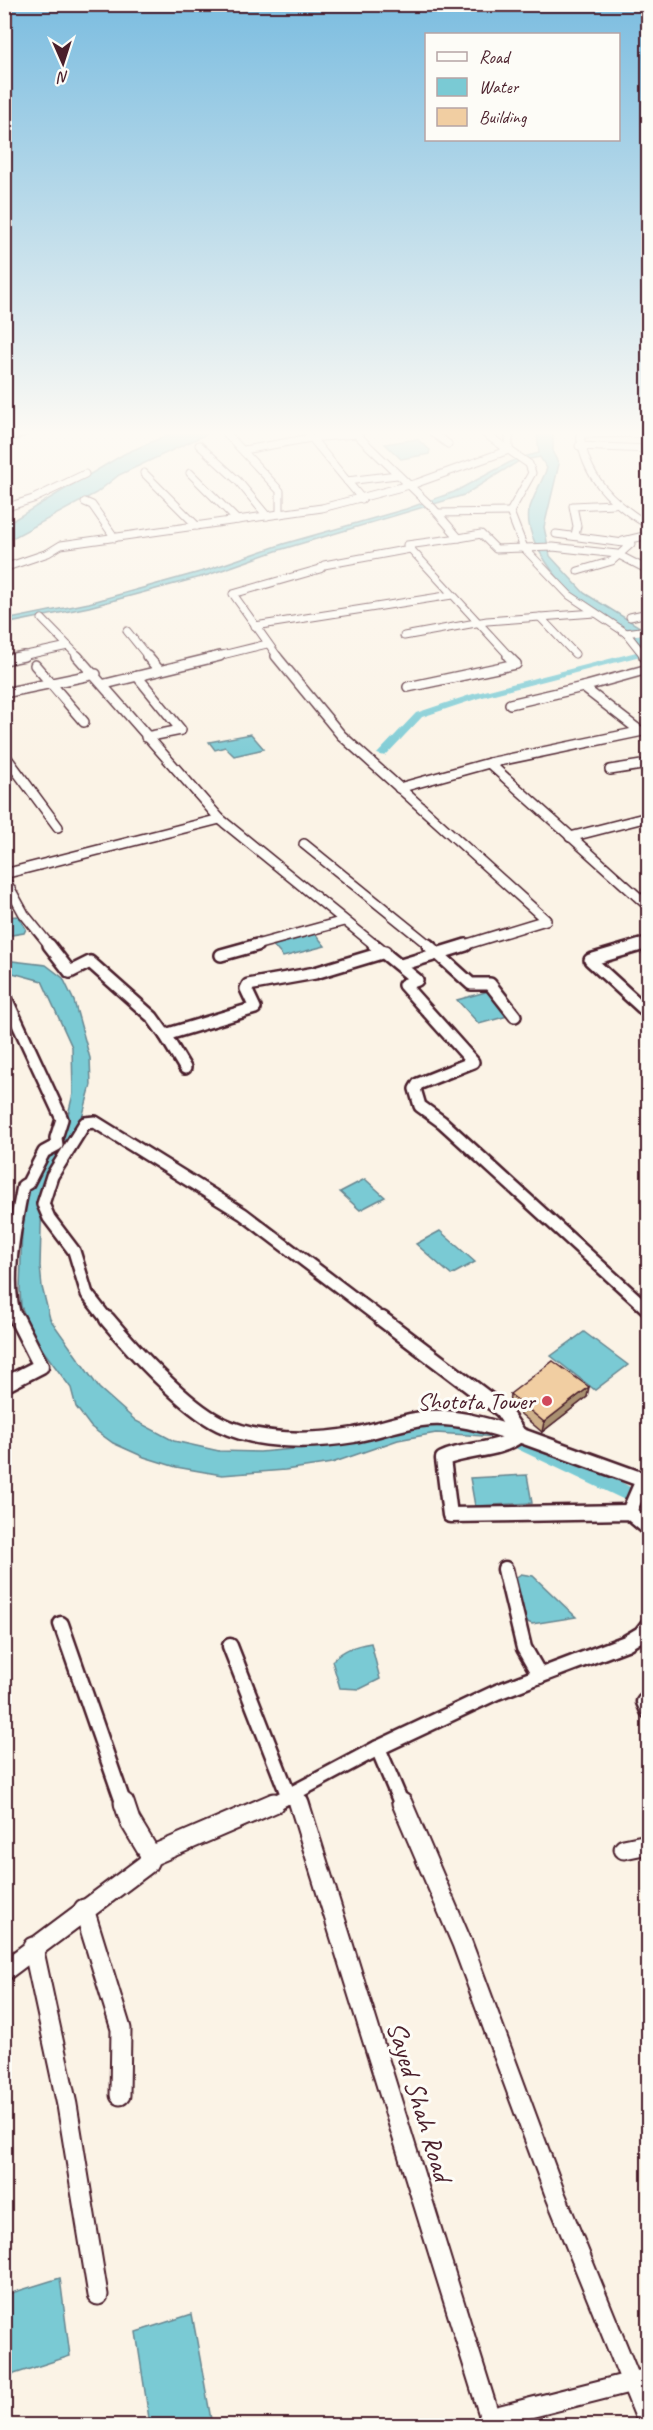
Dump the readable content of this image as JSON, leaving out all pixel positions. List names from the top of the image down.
{
  "streets": {
    "street": ["Sayed Shah Road"]
  },
  "places": ["Shotota Tower"],
  "legend": ["Road", "Water", "Building"],
  "north": "bottom"
}
